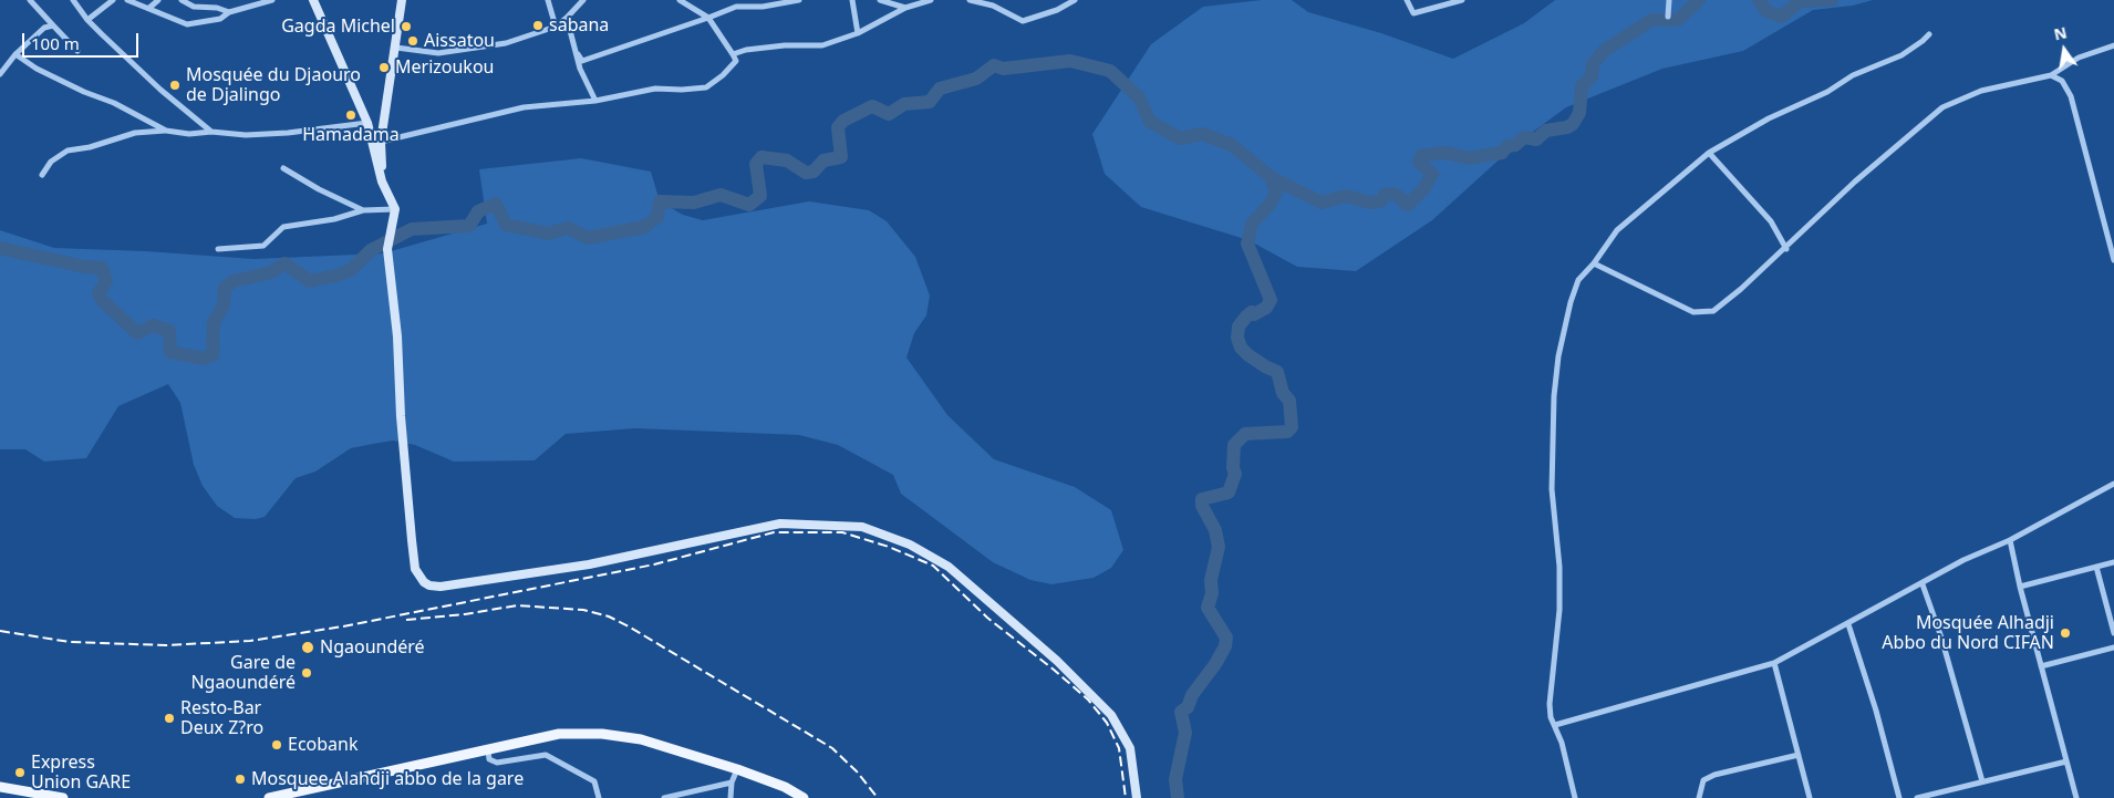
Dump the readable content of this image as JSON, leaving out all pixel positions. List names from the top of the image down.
{
  "places": [
    "sabana",
    "Gagda Michel",
    "Aissatou",
    "Merizoukou",
    "Mosquée du Djaouro de Djalingo",
    "Hamadama",
    "Mosquée Alhadji Abbo du Nord CIFAN",
    "Ngaoundéré",
    "Gare de Ngaoundéré",
    "Resto-Bar Deux Z?ro",
    "Ecobank",
    "Express Union GARE",
    "Mosquee Alahdji abbo de la gare"
  ],
  "scale_bar": "100 m",
  "north": "top"
}
